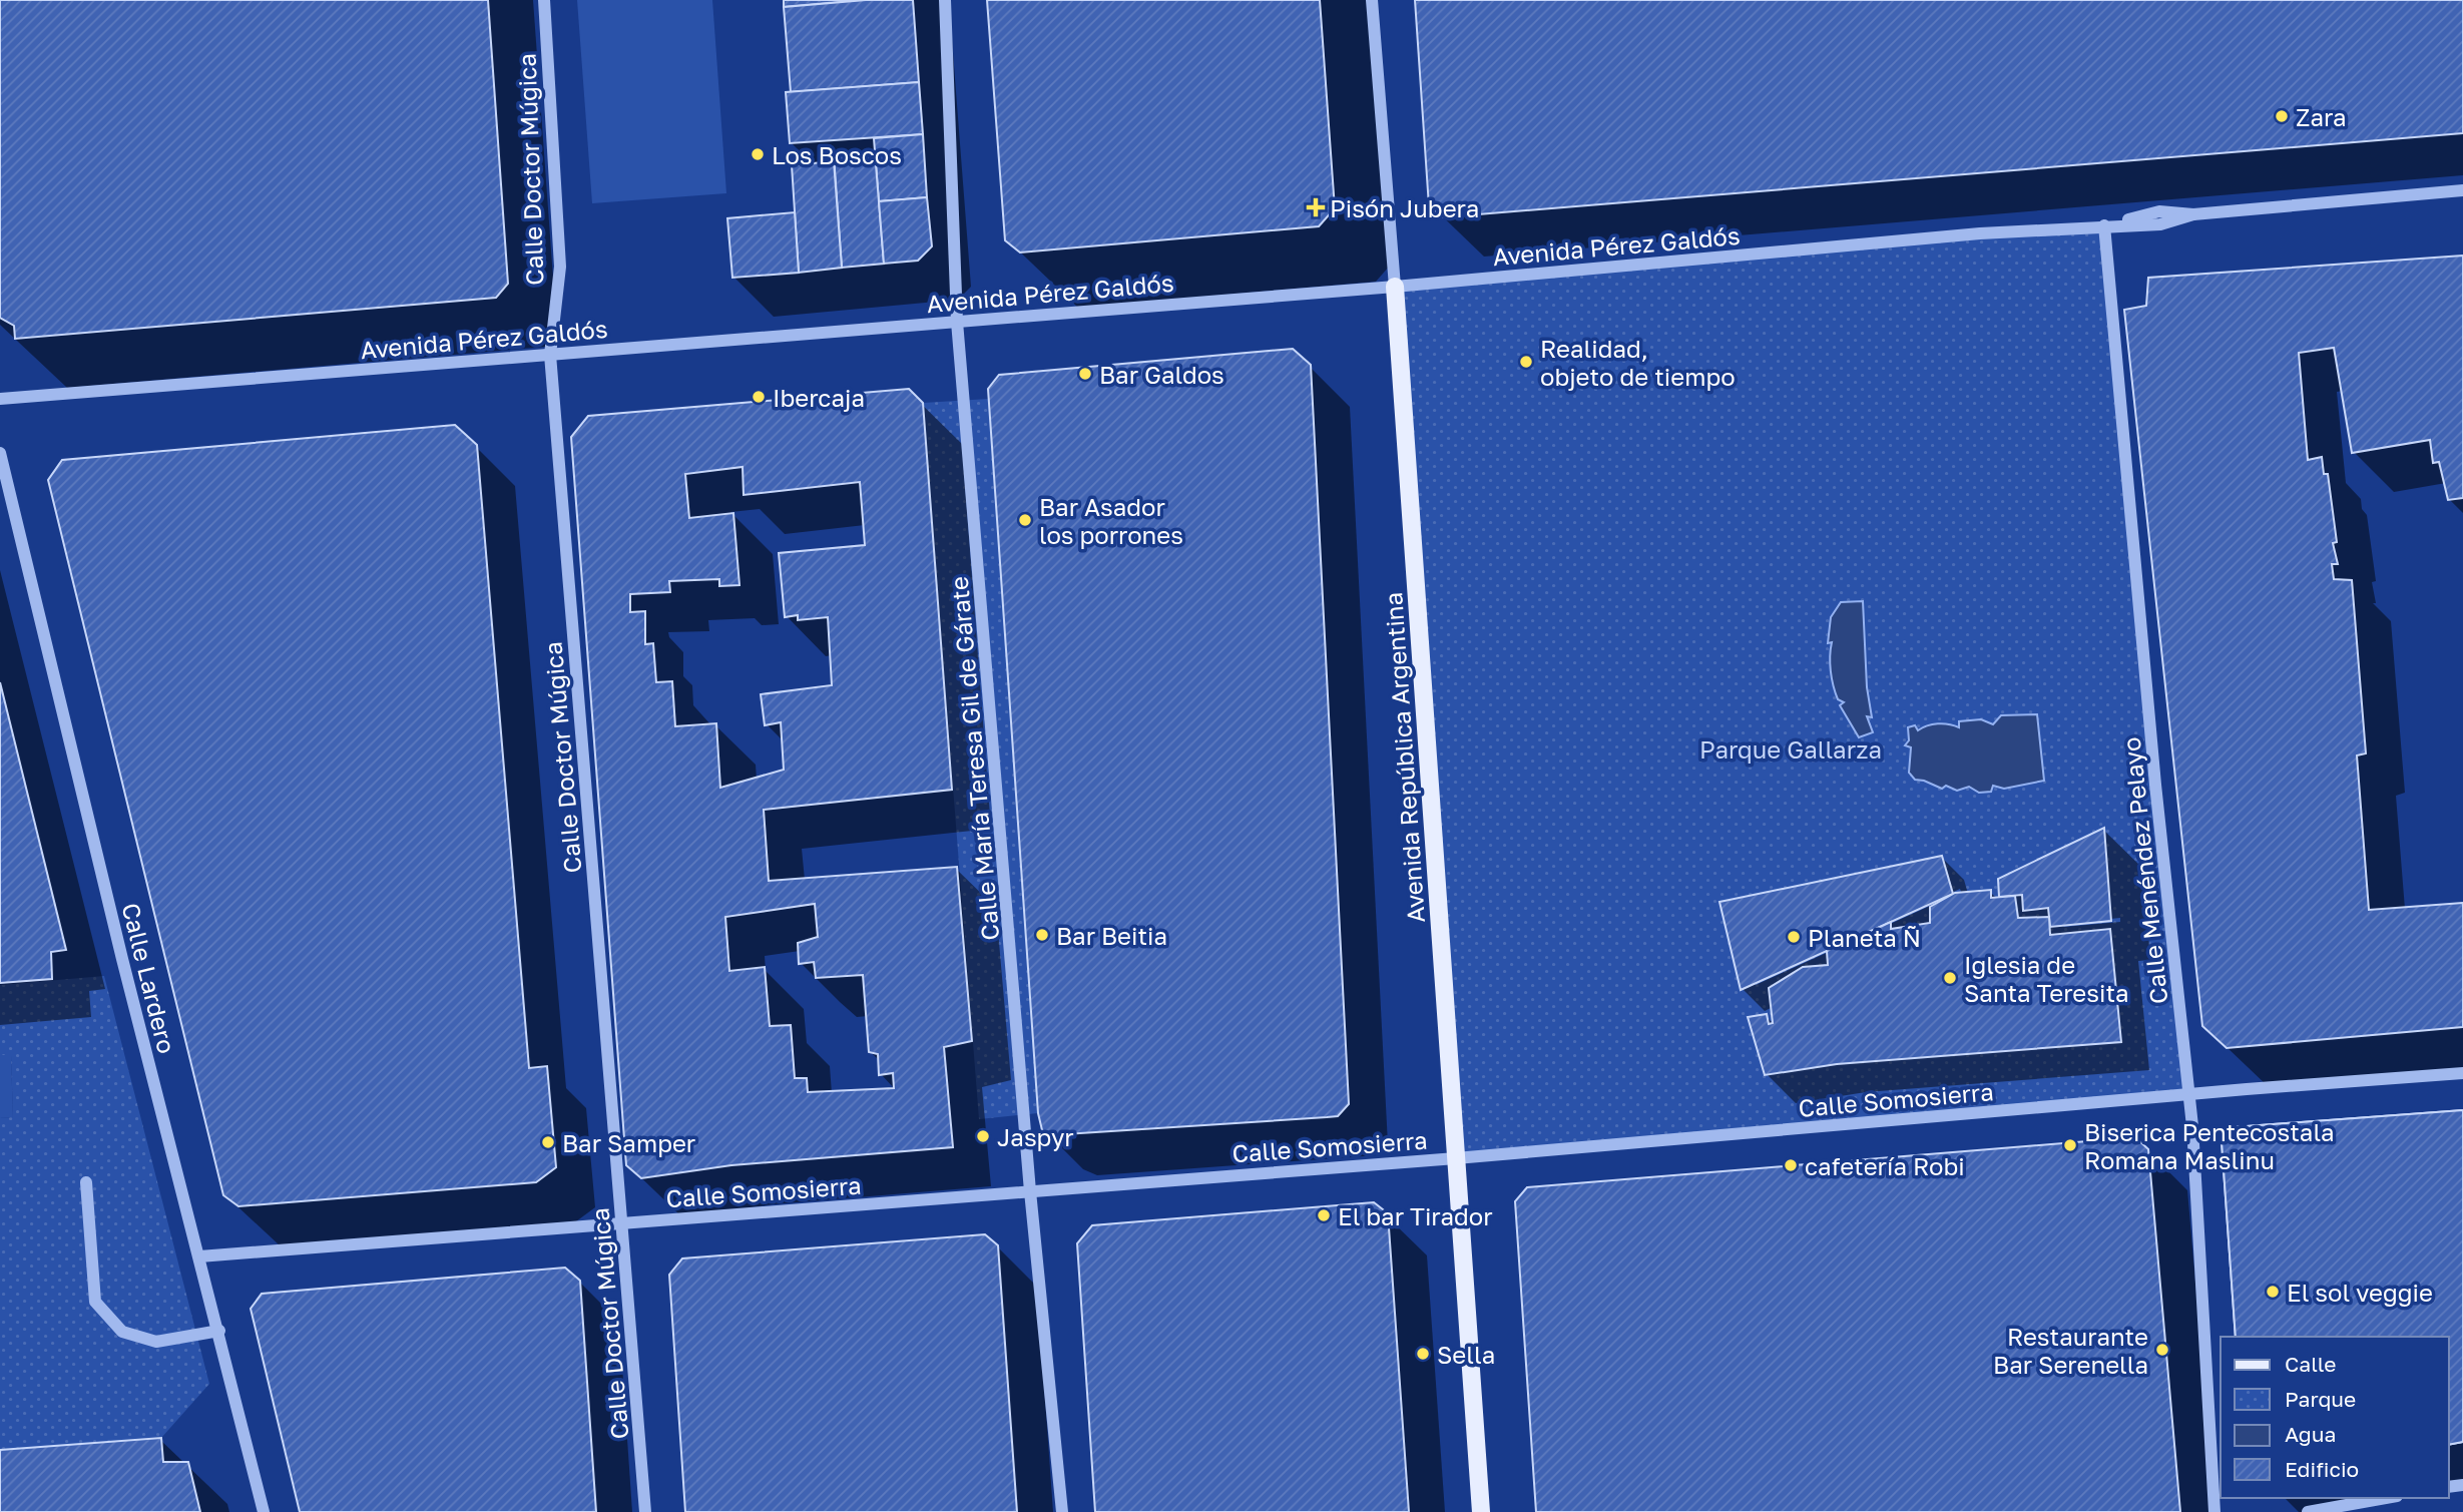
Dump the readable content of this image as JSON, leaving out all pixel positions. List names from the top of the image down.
{
  "streets": {
    "main road": ["Avenida República Argentina"],
    "street": [
      "Calle Doctor Múgica",
      "Avenida Pérez Galdós",
      "Calle María Teresa Gil de Gárate",
      "Calle Menéndez Pelayo",
      "Calle Lardero",
      "Calle Somosierra"
    ]
  },
  "crossings": [
    ["Calle Doctor Múgica", "Avenida Pérez Galdós"],
    ["Calle Doctor Múgica", "Calle Somosierra"],
    ["Avenida Pérez Galdós", "Avenida República Argentina"],
    ["Avenida Pérez Galdós", "Calle María Teresa Gil de Gárate"],
    ["Avenida Pérez Galdós", "Calle Menéndez Pelayo"],
    ["Avenida República Argentina", "Calle Somosierra"],
    ["Calle María Teresa Gil de Gárate", "Calle Somosierra"],
    ["Calle Menéndez Pelayo", "Calle Somosierra"],
    ["Calle Lardero", "Calle Somosierra"]
  ],
  "parks": ["Parque Gallarza"],
  "places": {
    "other": [
      "Zara",
      "Los Boscos",
      "Realidad, objeto de tiempo",
      "Bar Galdos",
      "Ibercaja",
      "Bar Asador los porrones",
      "Bar Beitia",
      "Planeta Ñ",
      "Iglesia de Santa Teresita",
      "Jaspyr",
      "Bar Samper",
      "Biserica Pentecostala Romana Maslinu",
      "cafetería Robi",
      "El bar Tirador",
      "El sol veggie",
      "Restaurante Bar Serenella",
      "Sella"
    ],
    "health": ["Pisón Jubera"]
  },
  "legend": [
    "Calle",
    "Parque",
    "Agua",
    "Edificio"
  ]
}
